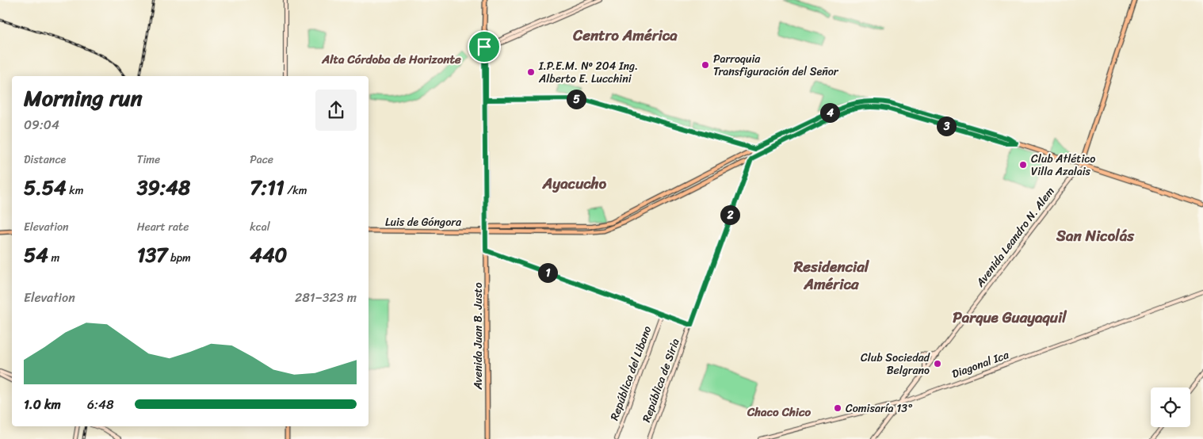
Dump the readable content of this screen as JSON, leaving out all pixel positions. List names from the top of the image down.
{
  "streets": {
    "main road": [
      "Luis de Góngora",
      "Avenida Leandro N. Alem",
      "Avenida Juan B. Justo",
      "Diagonal Ica",
      "República del Libano",
      "República de Siria"
    ]
  },
  "crossings": [
    ["Luis de Góngora", "Avenida Juan B. Justo"],
    ["Avenida Leandro N. Alem", "Diagonal Ica"]
  ],
  "districts": [
    "Centro América",
    "Alta Córdoba de Horizonte",
    "Ayacucho",
    "San Nicolás",
    "Residencial América",
    "Parque Guayaquil",
    "Chaco Chico"
  ],
  "places": [
    "Parroquia Transfiguración del Señor",
    "I.P.E.M. Nº 204 Ing. Alberto E. Lucchini",
    "Club Atlético Villa Azalais",
    "Club Sociedad Belgrano",
    "Comisaría 13°"
  ],
  "page": {
    "heading": ["Morning run", "09:04"],
    "pins": [
      "5",
      "4",
      "3",
      "2",
      "1"
    ],
    "stats": [
      ["Distance", "5.54 km"],
      ["Time", "39:48"],
      ["Pace", "7:11 /km"],
      ["Elevation", "54 m"],
      ["Heart rate", "137 bpm"],
      ["kcal", "440"]
    ],
    "chart": ["Elevation", "281–323 m"],
    "list": [
      {
        "name": "1.0 km",
        "note": "6:48"
      }
    ]
  }
}
